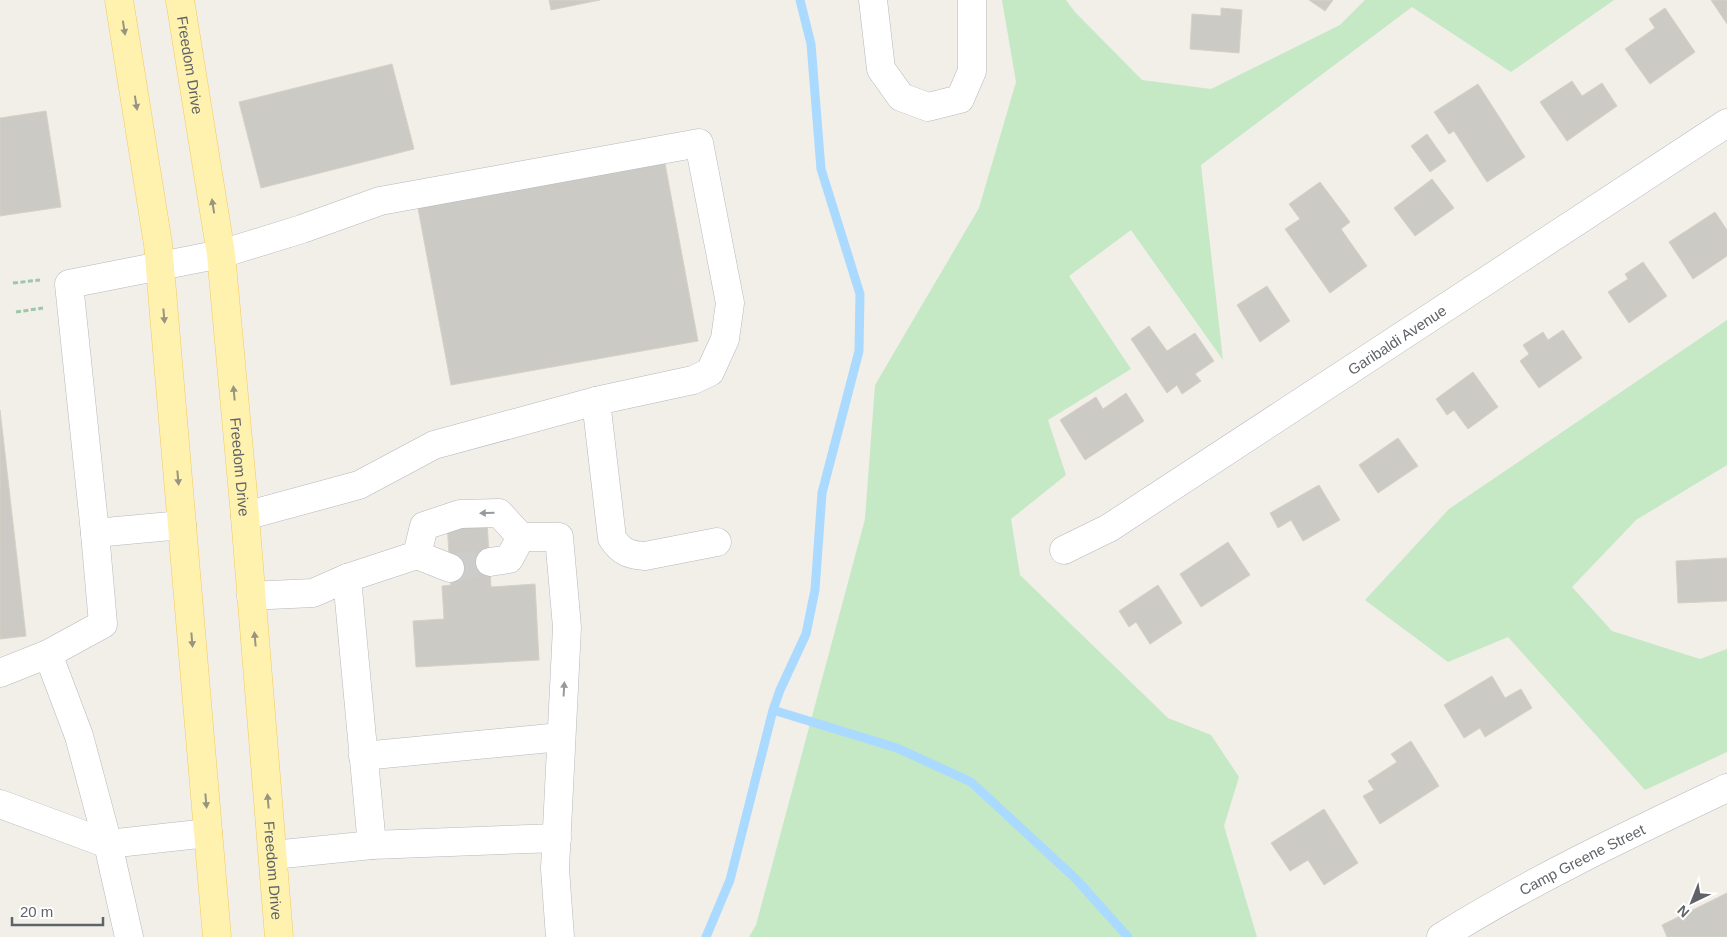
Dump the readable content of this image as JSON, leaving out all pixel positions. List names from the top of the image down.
{
  "streets": {
    "main road": ["Freedom Drive"],
    "street": ["Garibaldi Avenue", "Camp Greene Street"]
  },
  "scale_bar": "20 m",
  "north": "bottom left"
}
